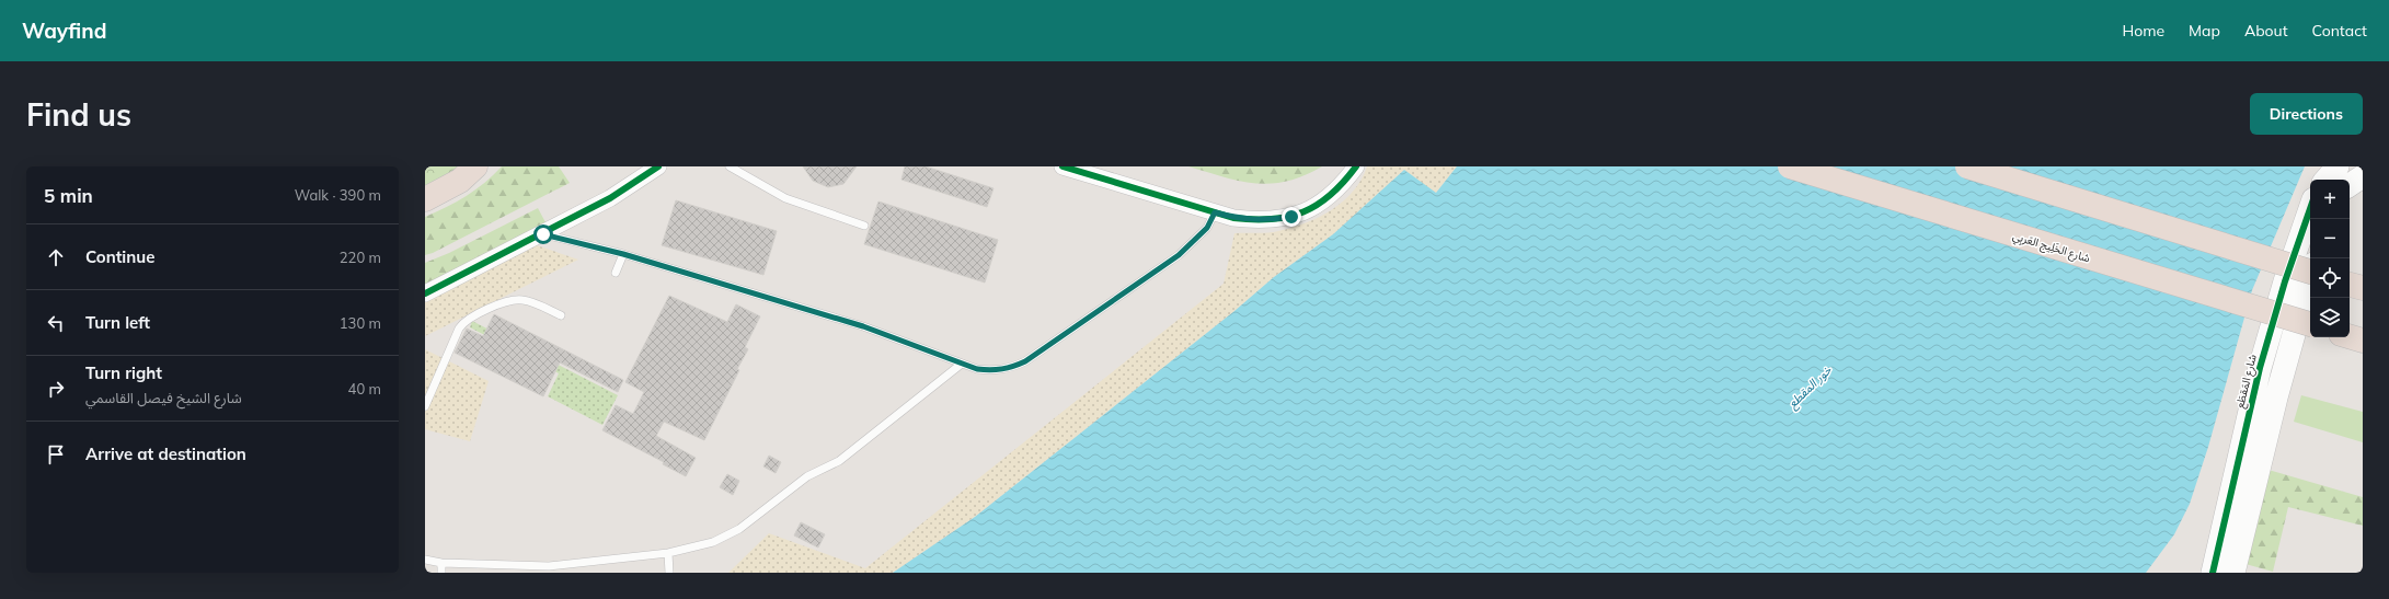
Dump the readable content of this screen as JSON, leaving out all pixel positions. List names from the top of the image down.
{
  "streets": {
    "highway": ["شارع الخَلِيج العَربِي"],
    "street": ["شارع المَقطَع"]
  },
  "water": ["خور المقطع"],
  "page": {
    "header": "Wayfind",
    "nav": [
      "Home",
      "Map",
      "About",
      "Contact"
    ],
    "buttons": "Directions",
    "title": "Find us",
    "heading": ["5 min", "Walk · 390 m"],
    "map_buttons": ["+", "−"],
    "list": [
      ["Continue", "220 m"],
      ["Turn left", "130 m"],
      ["Turn right", "شارع الشيخ فيصل القاسمي", "40 m"],
      "Arrive at destination"
    ]
  }
}
